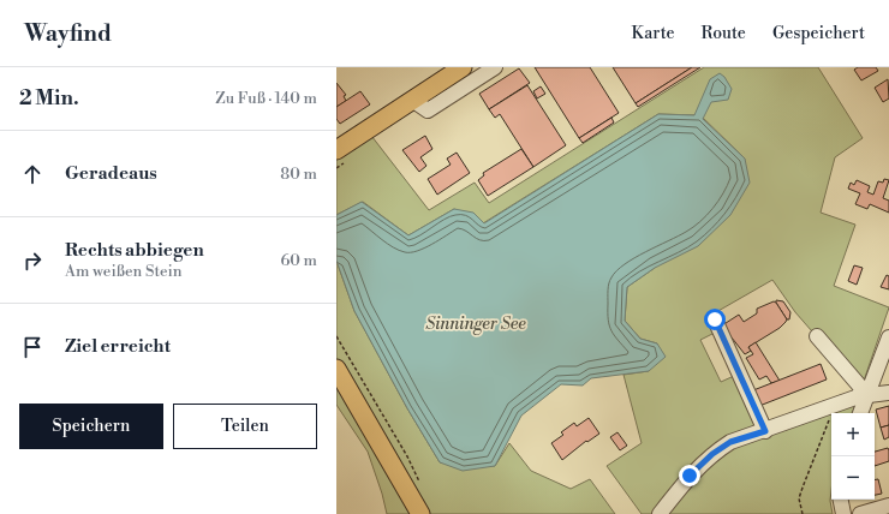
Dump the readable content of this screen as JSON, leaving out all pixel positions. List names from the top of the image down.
{
  "water": ["Sinninger See"],
  "page": {
    "header": "Wayfind",
    "nav": ["Karte", "Route", "Gespeichert"],
    "heading": ["2 Min.", "Zu Fuß · 140 m"],
    "list": [
      ["Geradeaus", "80 m"],
      ["Rechts abbiegen", "Am weißen Stein", "60 m"],
      "Ziel erreicht"
    ],
    "buttons": ["Speichern", "Teilen"],
    "map_buttons": ["+", "−"]
  }
}
